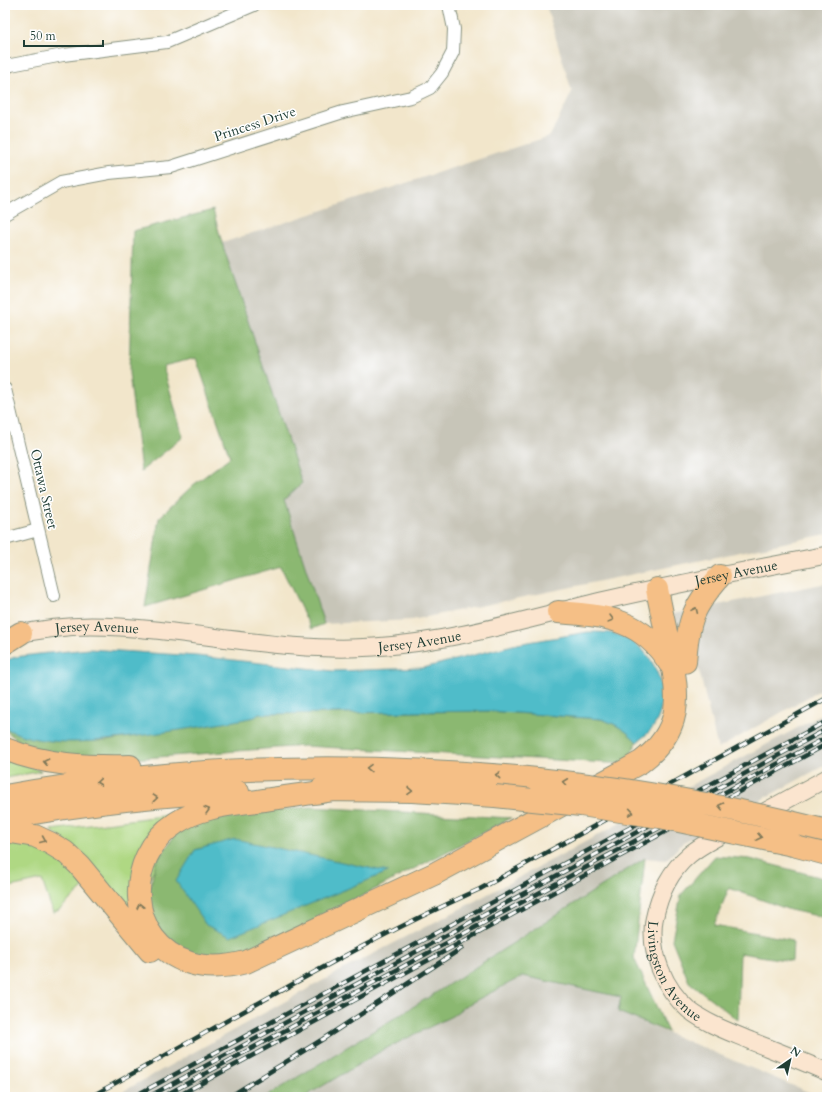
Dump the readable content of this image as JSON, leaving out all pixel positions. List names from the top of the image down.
{
  "streets": {
    "main road": ["Jersey Avenue", "Livingston Avenue"],
    "street": ["Princess Drive", "Ottawa Street"]
  },
  "scale_bar": "50 m",
  "north": "top right"
}
